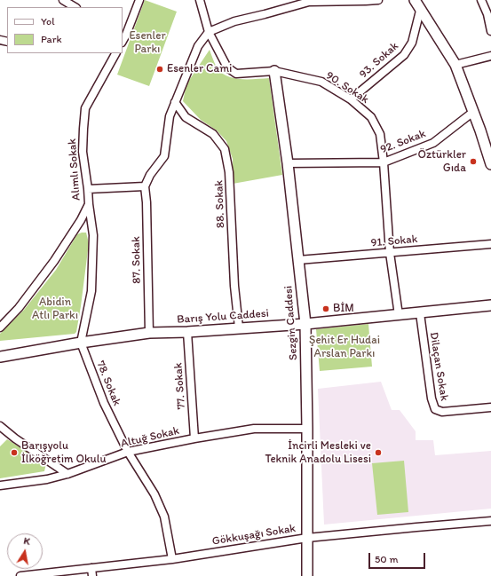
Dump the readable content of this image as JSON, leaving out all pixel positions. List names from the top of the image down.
{
  "streets": {
    "street": [
      "93. Sokak",
      "90. Sokak",
      "92. Sokak",
      "Alımlı Sokak",
      "88. Sokak",
      "91. Sokak",
      "87. Sokak",
      "Barış Yolu Caddesi",
      "Sezgin Caddesi",
      "Dilaçan Sokak",
      "78. Sokak",
      "77. Sokak",
      "Altuğ Sokak",
      "Gökkuşağı Sokak"
    ]
  },
  "crossings": [
    ["93. Sokak", "90. Sokak"],
    ["90. Sokak", "92. Sokak"],
    ["90. Sokak", "91. Sokak"],
    ["90. Sokak", "Barış Yolu Caddesi"],
    ["90. Sokak", "Sezgin Caddesi"],
    ["92. Sokak", "Sezgin Caddesi"],
    ["88. Sokak", "Barış Yolu Caddesi"],
    ["91. Sokak", "Sezgin Caddesi"],
    ["87. Sokak", "Barış Yolu Caddesi"],
    ["Barış Yolu Caddesi", "Sezgin Caddesi"],
    ["Barış Yolu Caddesi", "Dilaçan Sokak"],
    ["Barış Yolu Caddesi", "78. Sokak"],
    ["Barış Yolu Caddesi", "77. Sokak"],
    ["Sezgin Caddesi", "Altuğ Sokak"],
    ["Sezgin Caddesi", "Gökkuşağı Sokak"],
    ["78. Sokak", "Altuğ Sokak"],
    ["78. Sokak", "Gökkuşağı Sokak"],
    ["77. Sokak", "Altuğ Sokak"]
  ],
  "parks": ["Esenler Parkı", "Abidin Atlı Parkı", "Şehit Er Hudai Arslan Parkı"],
  "places": [
    "Esenler Cami",
    "Öztürkler Gıda",
    "BİM",
    "Barışyolu İlköğretim Okulu",
    "İncirli Mesleki ve Teknik Anadolu Lisesi"
  ],
  "legend": ["Yol", "Park"],
  "scale_bar": "50 m",
  "north": "top"
}
